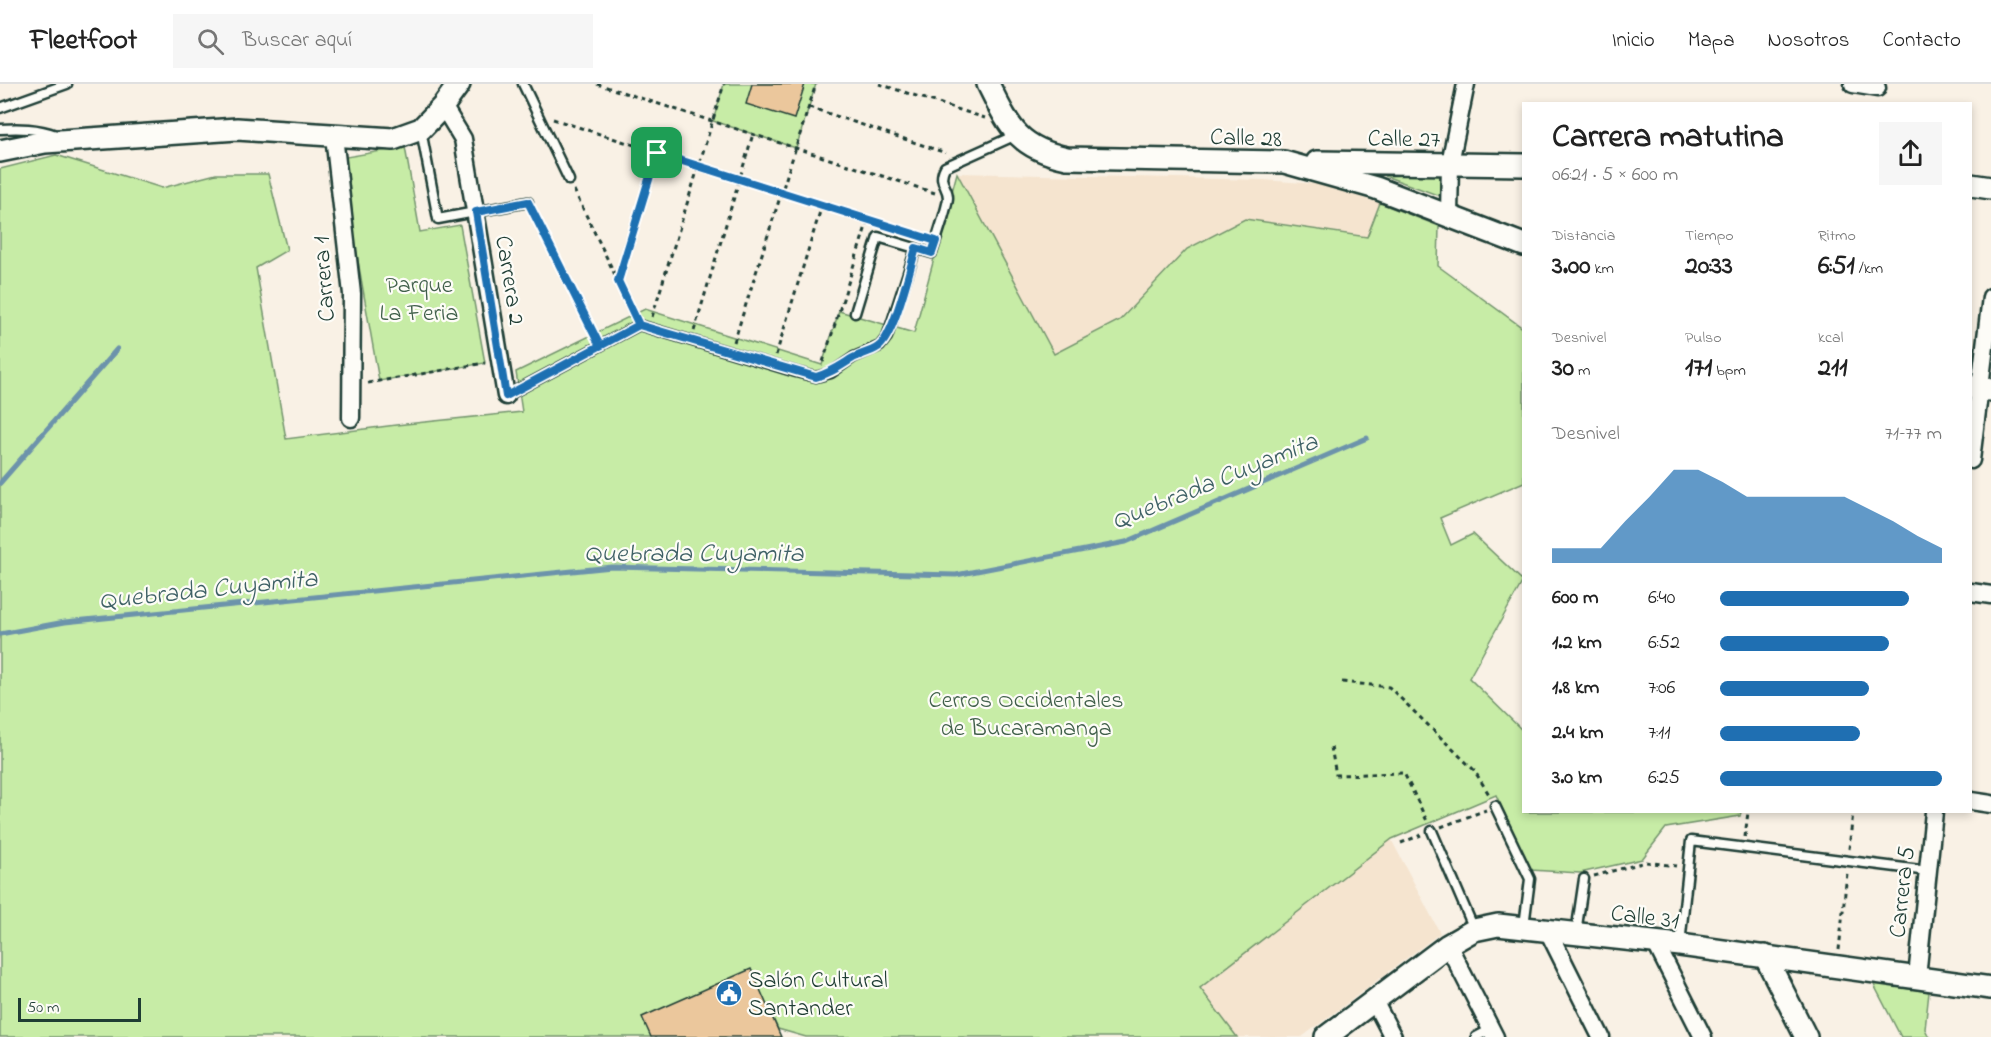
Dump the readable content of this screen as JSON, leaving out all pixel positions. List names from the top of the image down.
{
  "streets": {
    "street": [
      "Calle 28",
      "Calle 27",
      "Carrera 1",
      "Carrera 2",
      "Carrera 5",
      "Calle 31"
    ]
  },
  "crossings": [
    ["Calle 28", "Calle 27"],
    ["Carrera 5", "Calle 31"]
  ],
  "water": ["Quebrada Cuyamita"],
  "parks": ["Parque La Feria", "Cerros Occidentales de Bucaramanga"],
  "places": {
    "public building": ["Salón Cultural Santander"]
  },
  "scale_bar": "50 m",
  "page": {
    "header": "Fleetfoot",
    "search": "Buscar aquí",
    "nav": [
      "Inicio",
      "Mapa",
      "Nosotros",
      "Contacto"
    ],
    "heading": ["Carrera matutina", "06:21 · 5 × 600 m"],
    "stats": [
      ["Distancia", "3.00 km"],
      ["Tiempo", "20:33"],
      ["Ritmo", "6:51 /km"],
      ["Desnivel", "30 m"],
      ["Pulso", "171 bpm"],
      ["kcal", "211"]
    ],
    "chart": ["Desnivel", "71–77 m"],
    "list": [
      {
        "name": "600 m",
        "note": "6:40"
      },
      {
        "name": "1.2 km",
        "note": "6:52"
      },
      {
        "name": "1.8 km",
        "note": "7:06"
      },
      {
        "name": "2.4 km",
        "note": "7:11"
      },
      {
        "name": "3.0 km",
        "note": "6:25"
      }
    ],
    "scale": "50 m"
  }
}
